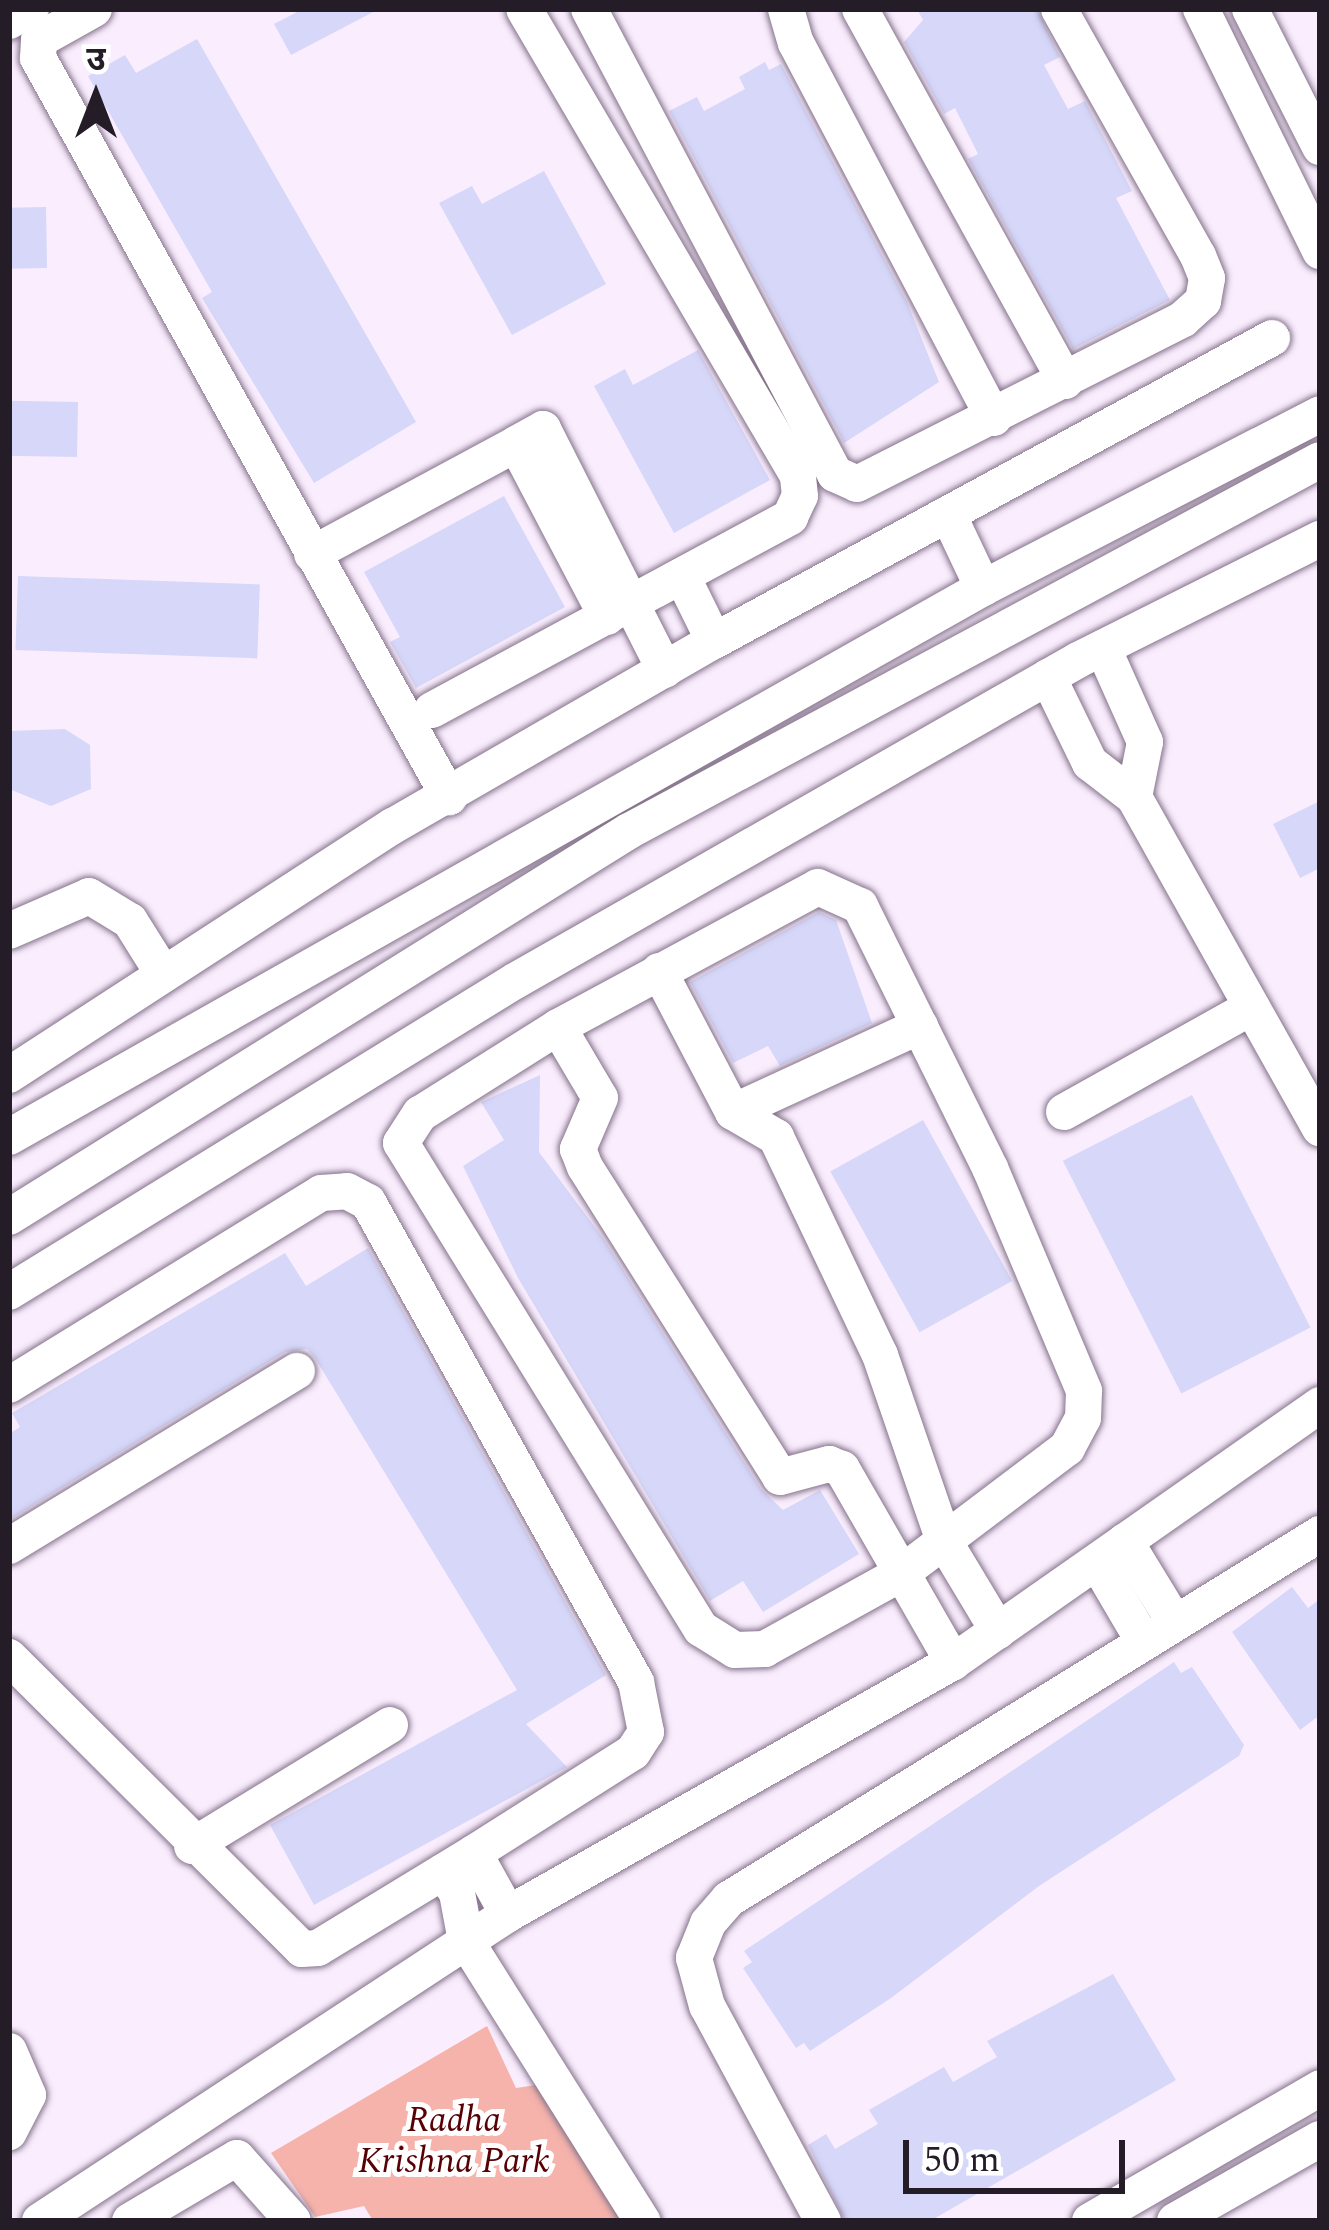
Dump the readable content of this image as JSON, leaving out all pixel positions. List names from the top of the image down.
{
  "parks": ["Radha Krishna Park"],
  "scale_bar": "50 m",
  "north": "top"
}
